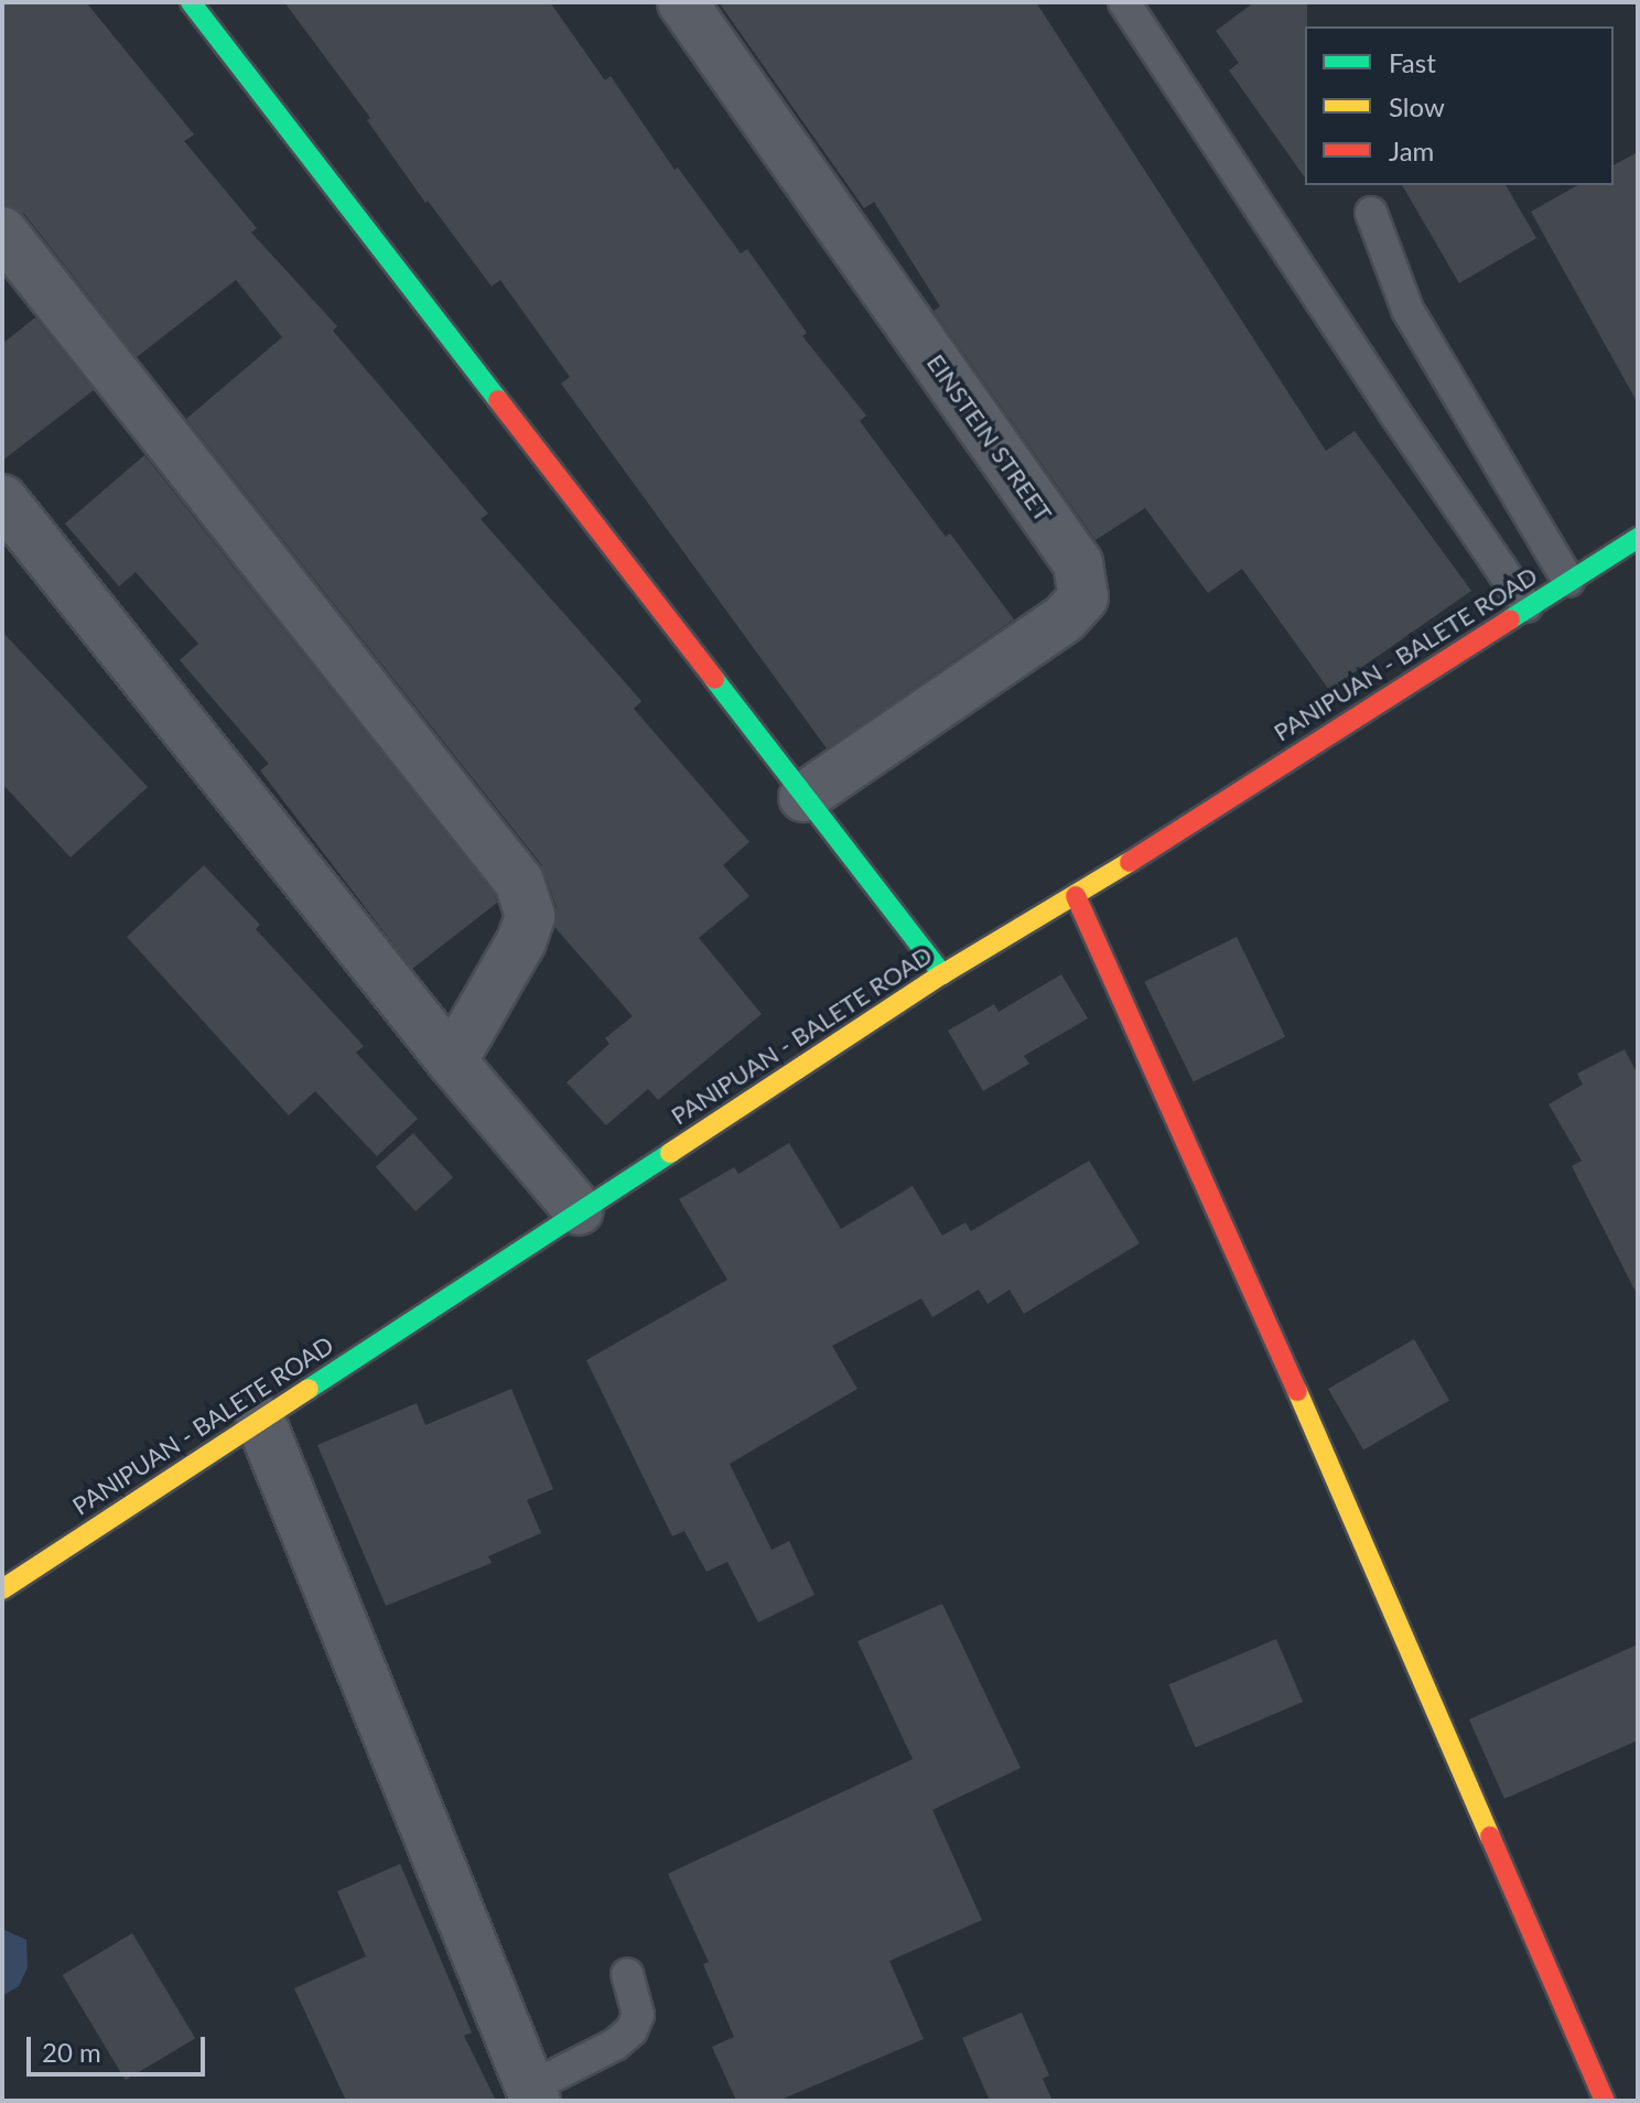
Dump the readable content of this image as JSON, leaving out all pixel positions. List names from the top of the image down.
{
  "streets": {
    "street": ["EINSTEIN STREET", "PANIPUAN - BALETE ROAD"]
  },
  "legend": ["Fast", "Slow", "Jam"],
  "scale_bar": "20 m"
}
